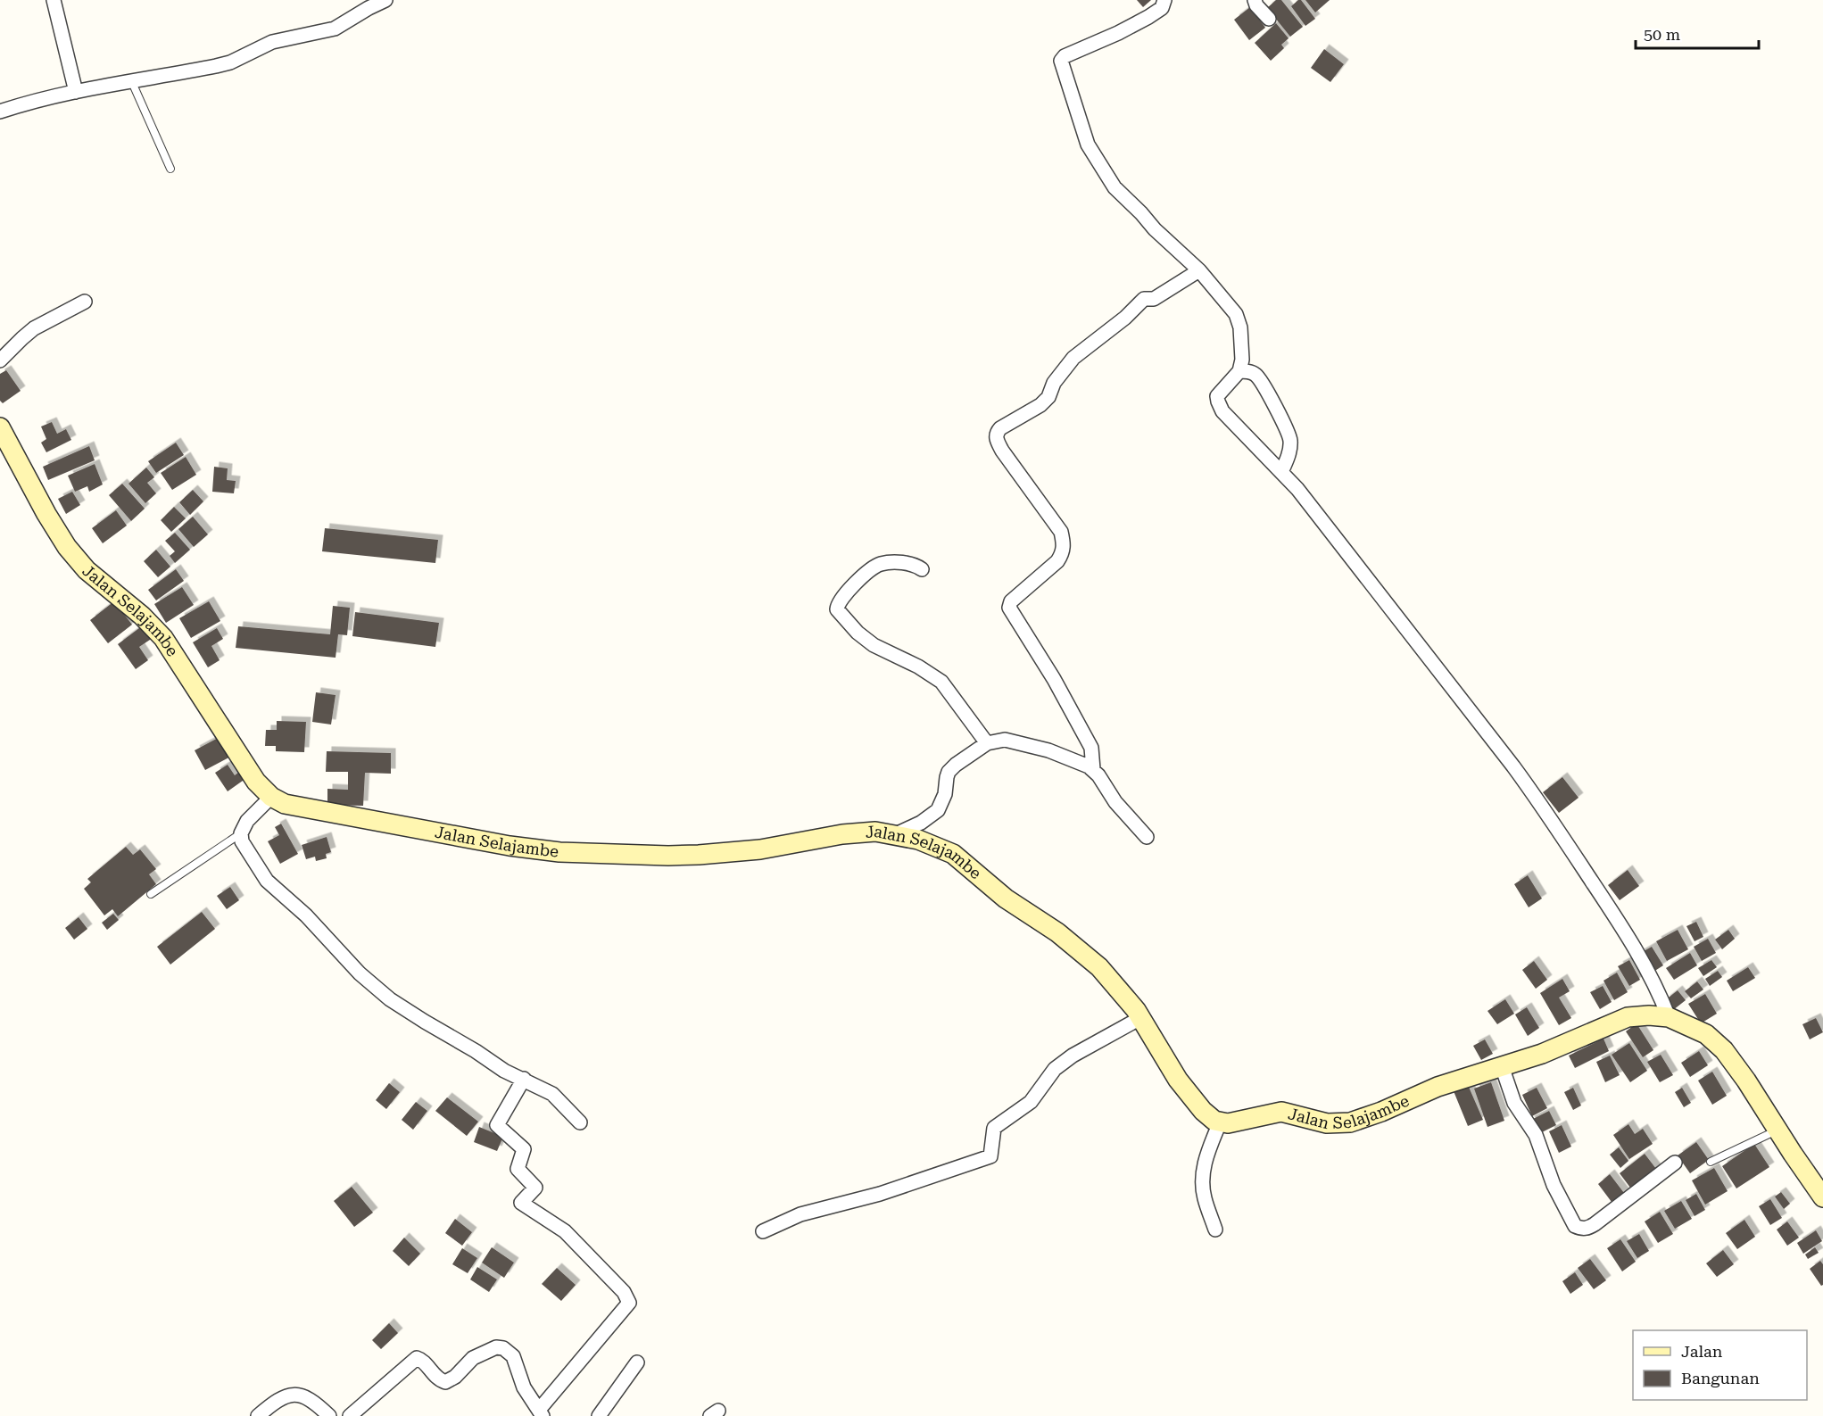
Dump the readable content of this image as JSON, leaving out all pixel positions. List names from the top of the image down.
{
  "streets": {
    "street": ["Jalan Selajambe"]
  },
  "legend": ["Jalan", "Bangunan"],
  "scale_bar": "50 m"
}
